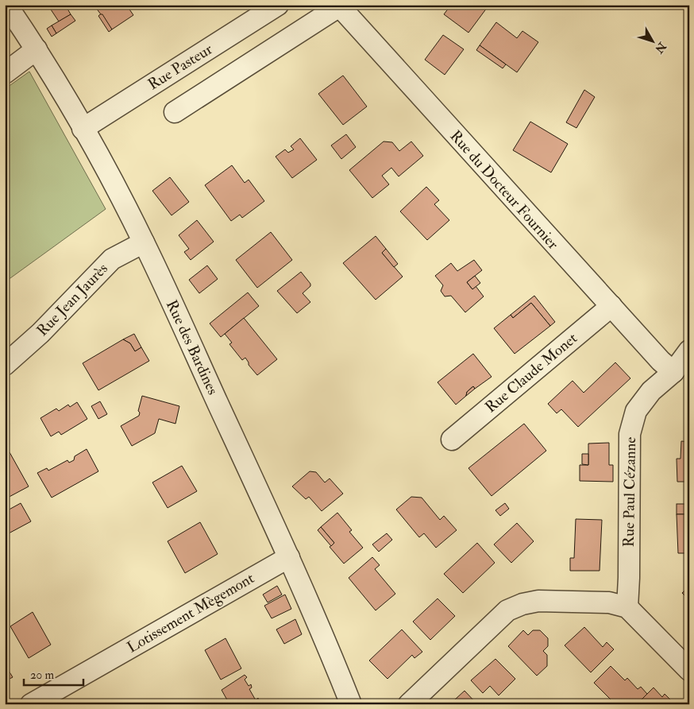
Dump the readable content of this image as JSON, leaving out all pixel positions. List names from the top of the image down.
{
  "streets": {
    "street": [
      "Rue Pasteur",
      "Rue du Docteur Fournier",
      "Rue Jean Jaurès",
      "Rue des Bardines",
      "Rue Claude Monet",
      "Rue Paul Cézanne",
      "Lotissement Mègemont"
    ]
  },
  "crossings": [
    ["Rue Pasteur", "Rue des Bardines"],
    ["Rue du Docteur Fournier", "Rue Claude Monet"],
    ["Rue du Docteur Fournier", "Rue Paul Cézanne"],
    ["Rue Jean Jaurès", "Rue des Bardines"],
    ["Rue des Bardines", "Lotissement Mègemont"]
  ],
  "scale_bar": "20 m",
  "north": "bottom right"
}
